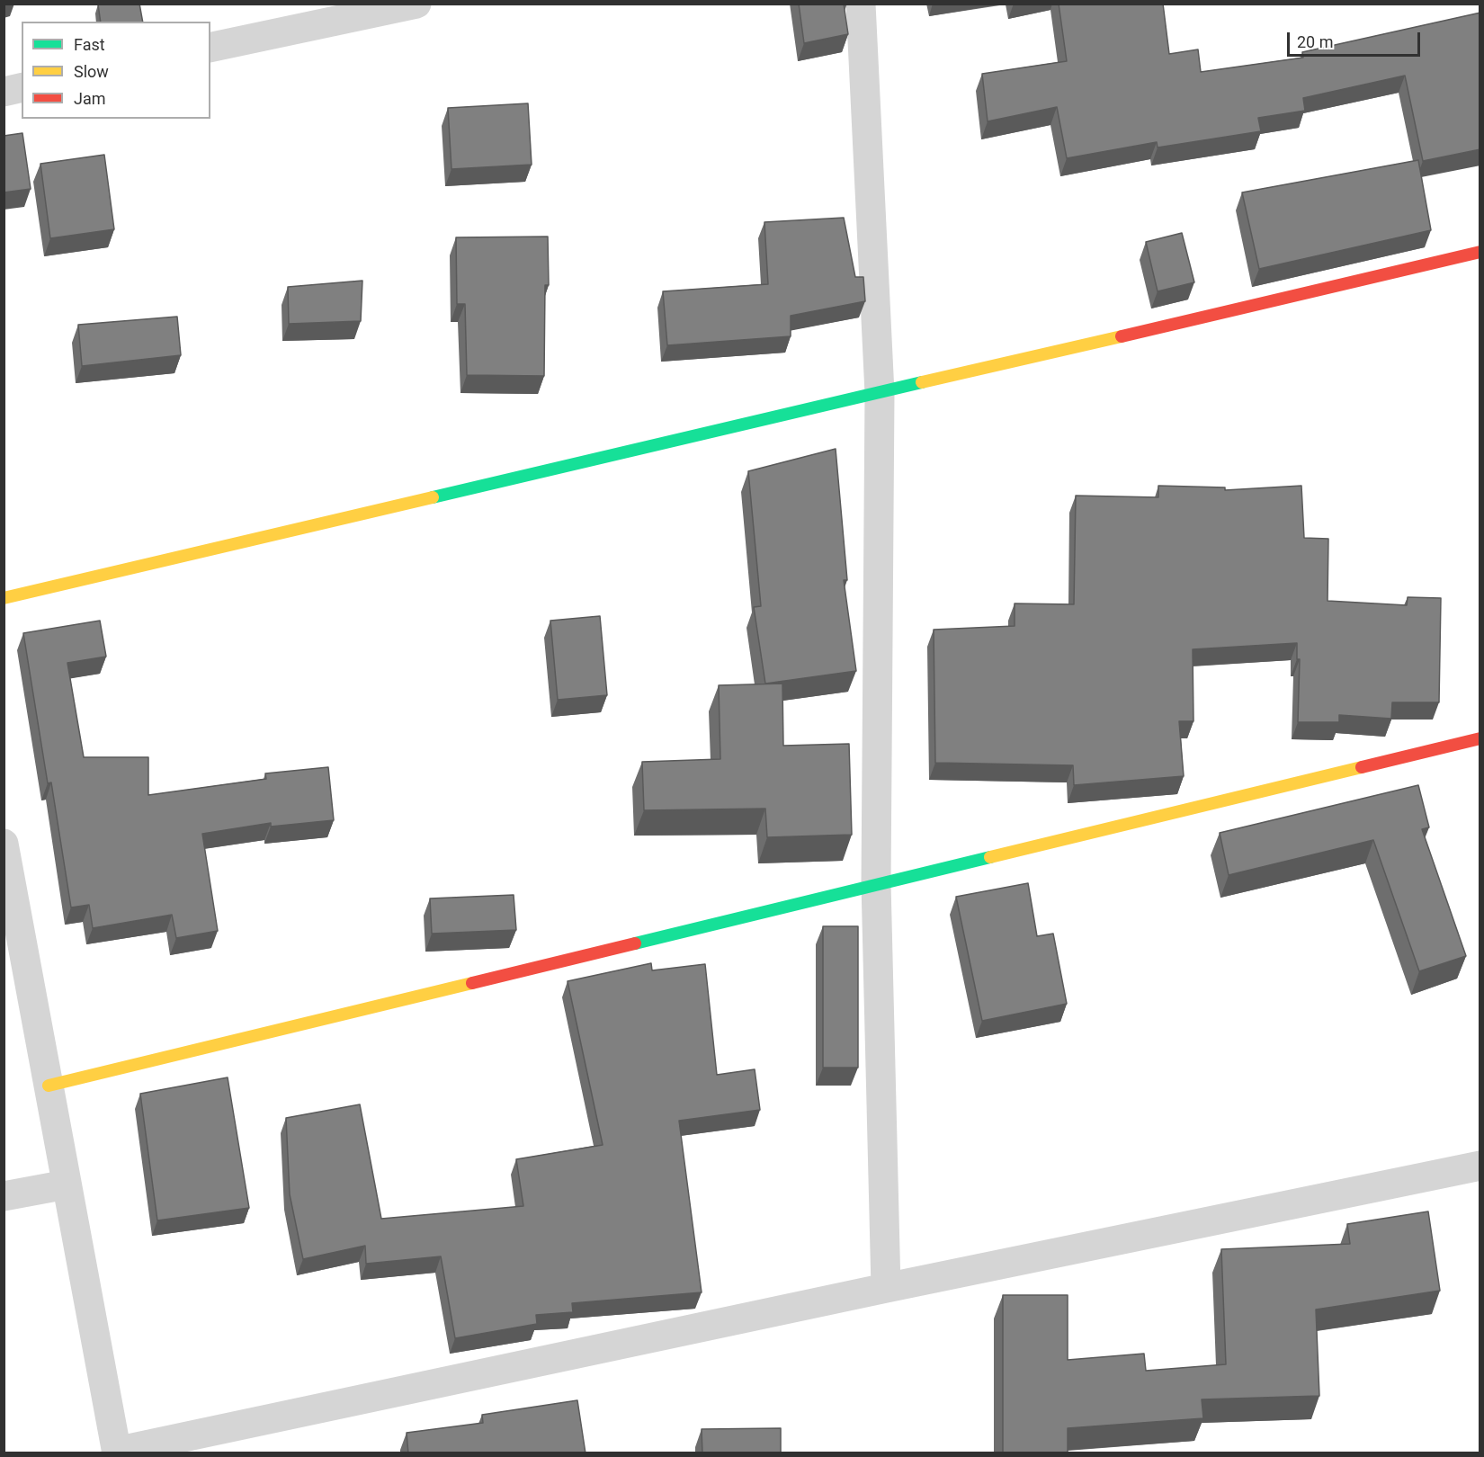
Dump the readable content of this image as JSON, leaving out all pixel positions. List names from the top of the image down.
{
  "legend": ["Fast", "Slow", "Jam"],
  "scale_bar": "20 m"
}
